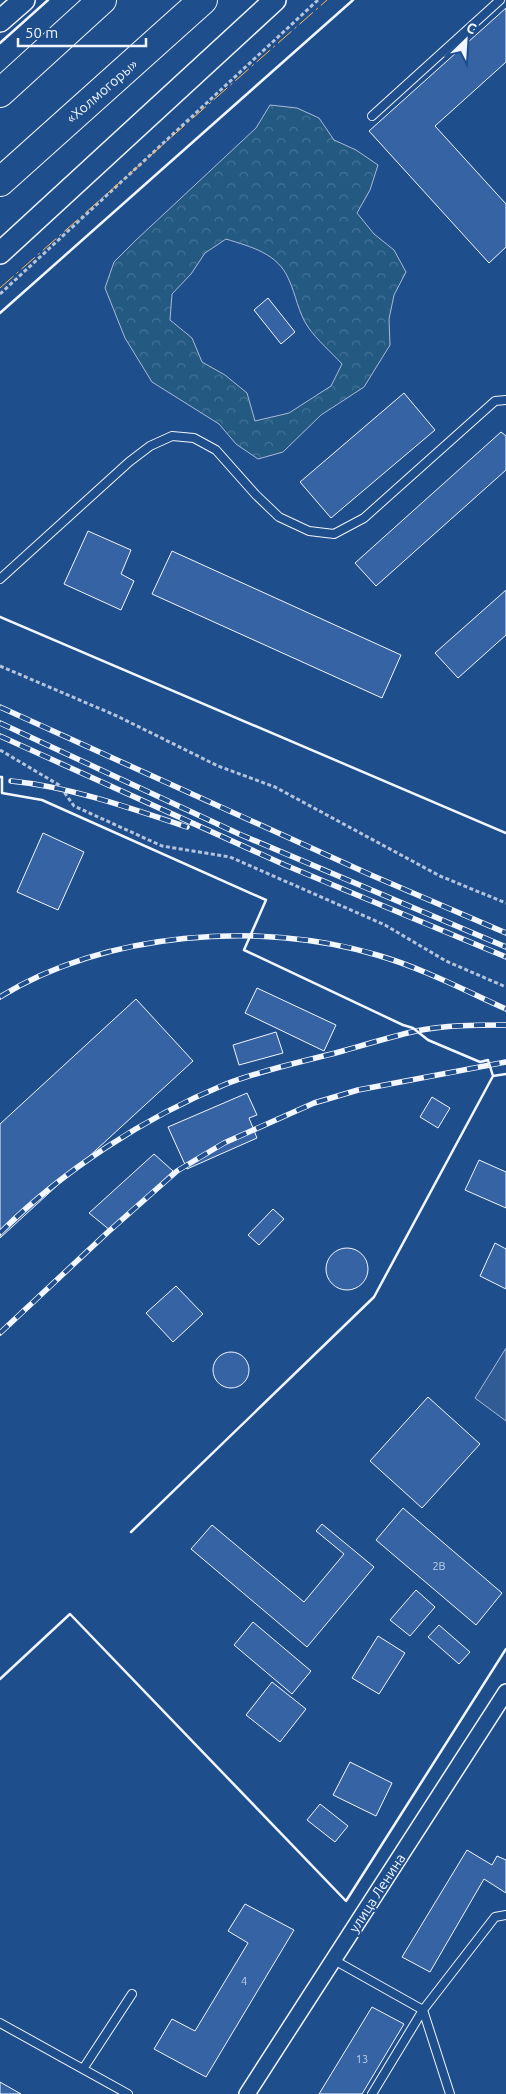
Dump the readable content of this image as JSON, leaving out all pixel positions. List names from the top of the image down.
{
  "streets": {
    "highway": ["«Холмогоры»"],
    "street": ["улица Ленина"]
  },
  "house_numbers": ["2В", "4", "13"],
  "scale_bar": "50 m",
  "north": "top right"
}
